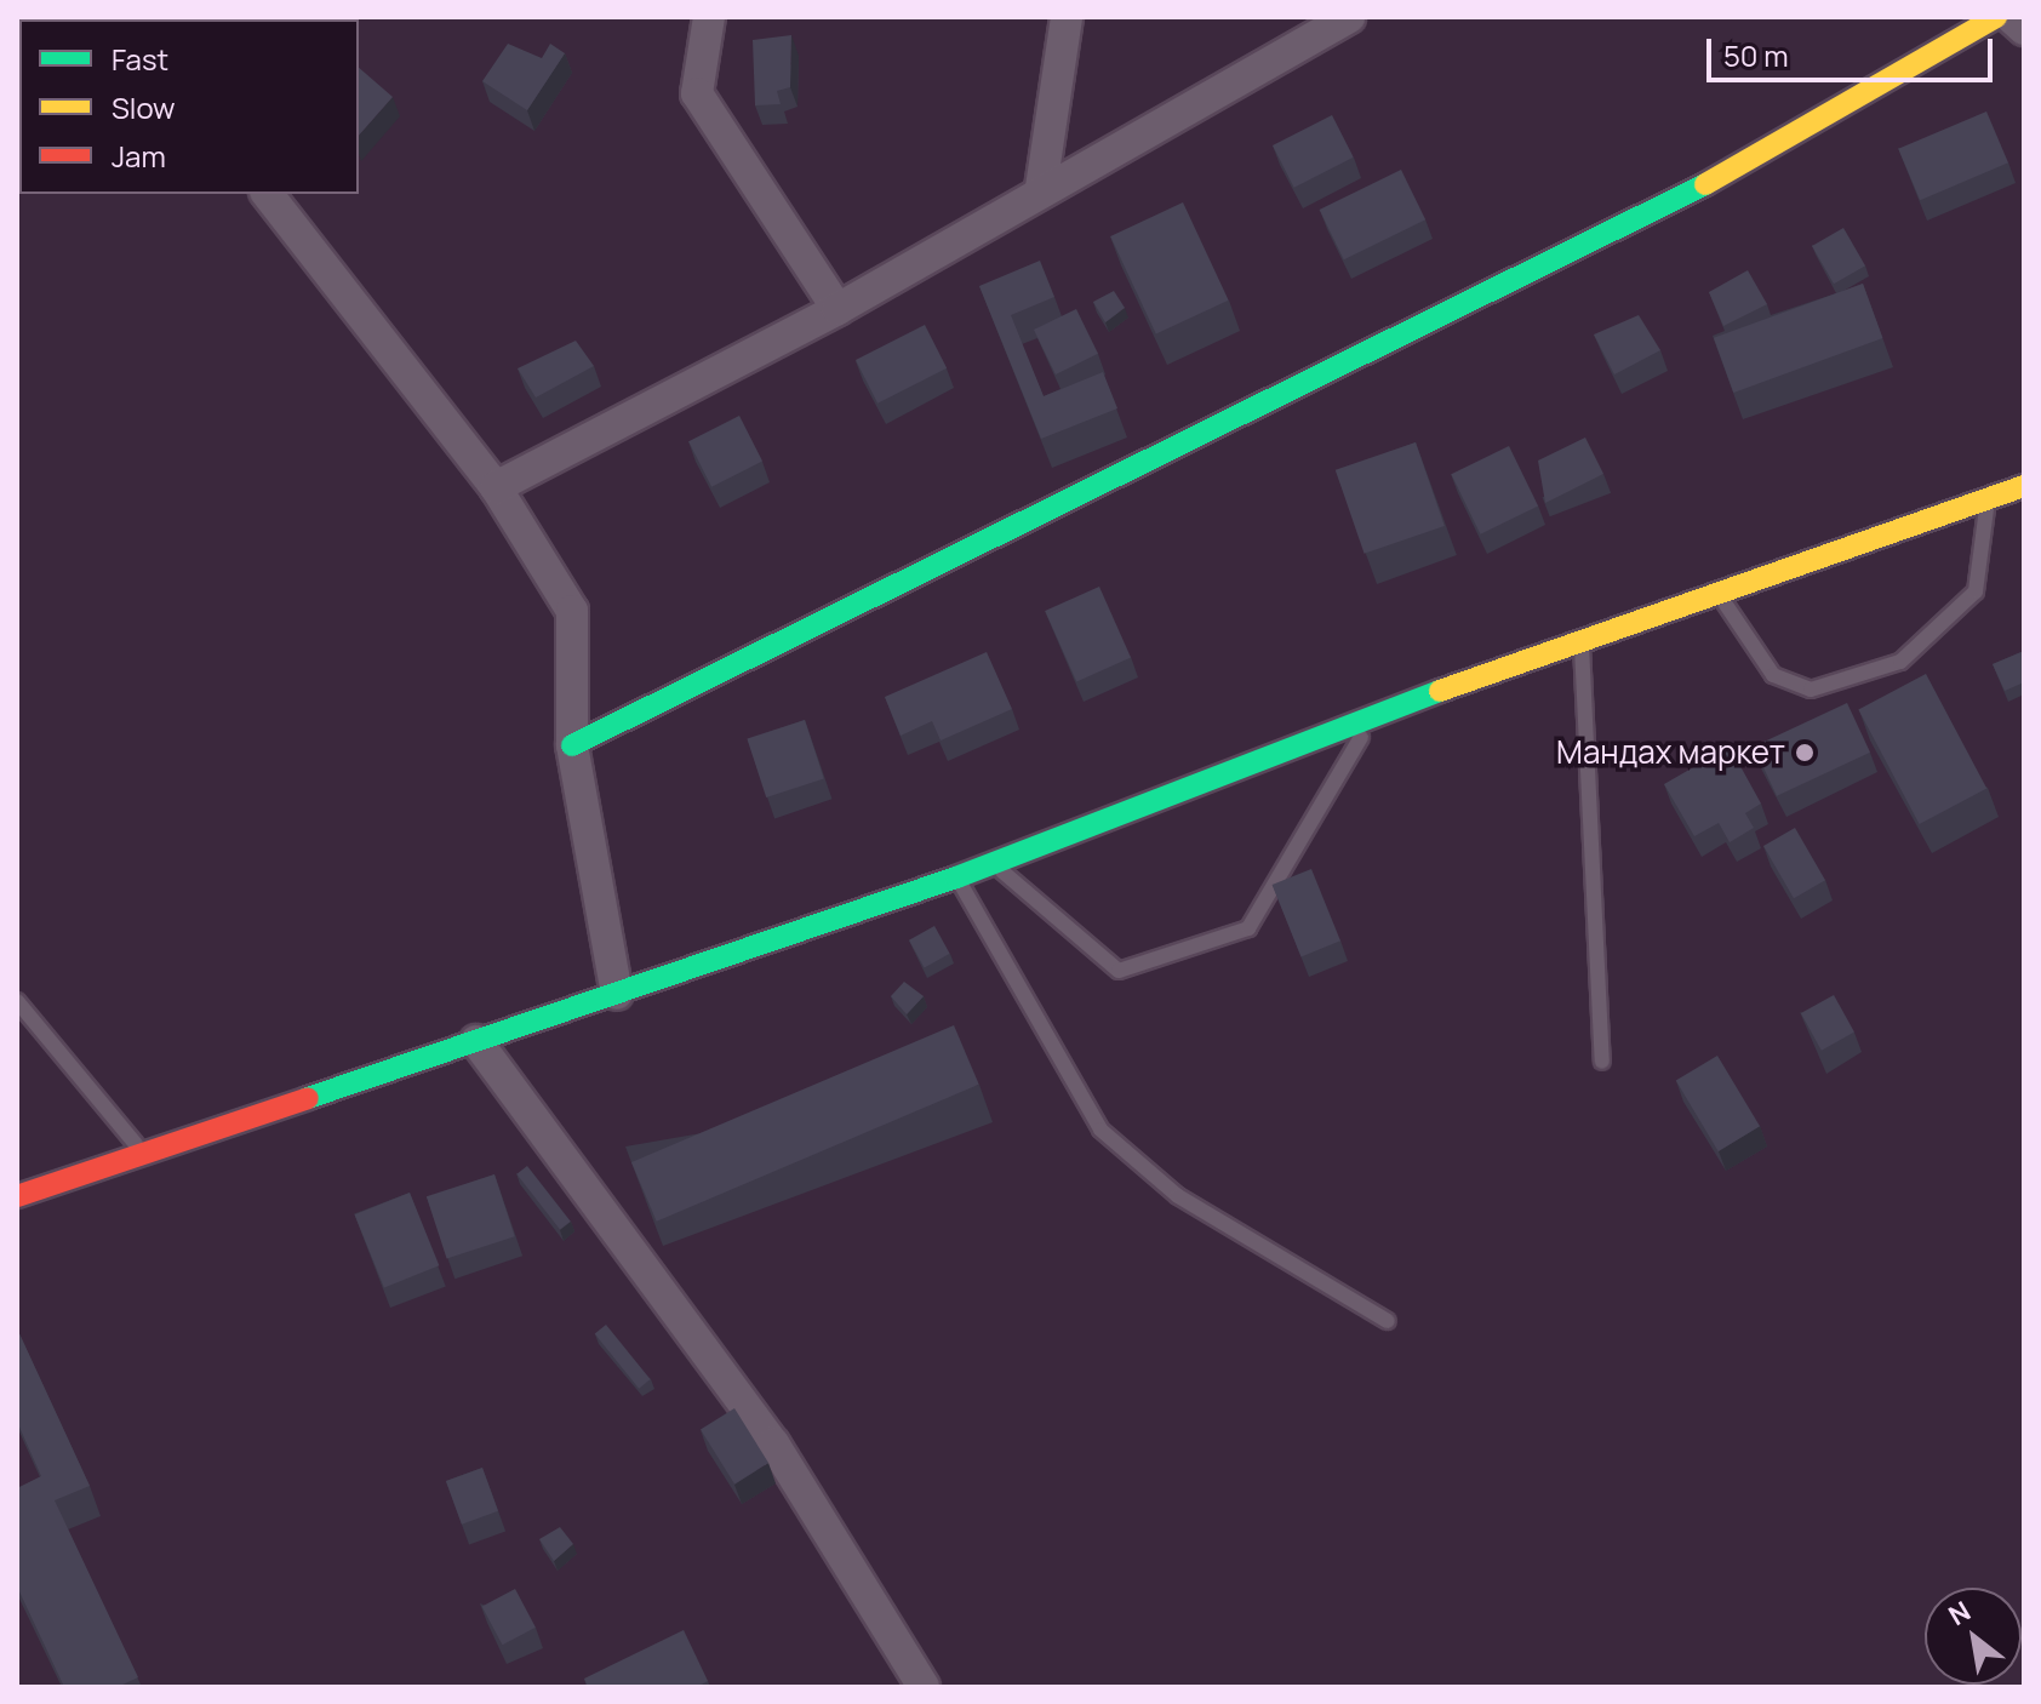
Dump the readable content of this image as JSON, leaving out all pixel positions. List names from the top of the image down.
{
  "places": ["Мандах маркет"],
  "legend": ["Fast", "Slow", "Jam"],
  "scale_bar": "50 m",
  "north": "top left"
}
